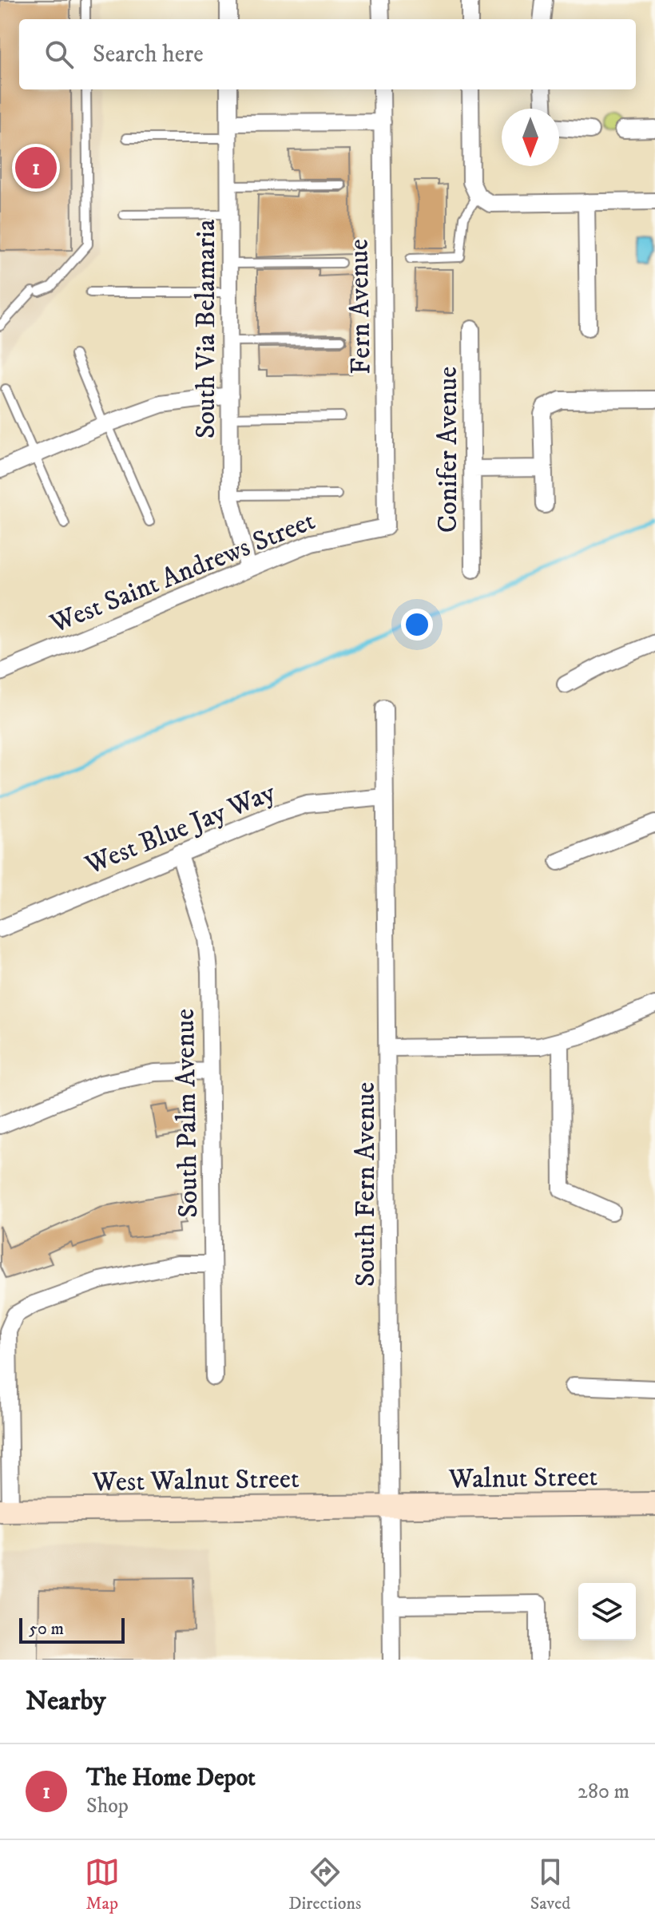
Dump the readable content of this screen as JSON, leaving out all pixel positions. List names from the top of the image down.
{
  "streets": {
    "street": [
      "Fern Avenue",
      "South Via Belamaria",
      "Conifer Avenue",
      "West Saint Andrews Street",
      "West Blue Jay Way",
      "South Palm Avenue",
      "South Fern Avenue",
      "Walnut Street",
      "West Walnut Street"
    ]
  },
  "crossings": [
    ["Fern Avenue", "West Saint Andrews Street"],
    ["South Via Belamaria", "West Saint Andrews Street"],
    ["West Blue Jay Way", "South Palm Avenue"],
    ["West Blue Jay Way", "South Fern Avenue"],
    ["South Fern Avenue", "Walnut Street"],
    ["South Fern Avenue", "West Walnut Street"],
    ["Walnut Street", "West Walnut Street"]
  ],
  "scale_bar": "50 m",
  "north": "bottom",
  "page": {
    "search": "Search here",
    "pins": "1",
    "scale": "50 m",
    "heading": "Nearby",
    "list": [
      {
        "mark": "1",
        "name": "The Home Depot",
        "note": "Shop",
        "value": "280 m"
      }
    ],
    "nav": ["Map", "Directions", "Saved"]
  }
}
